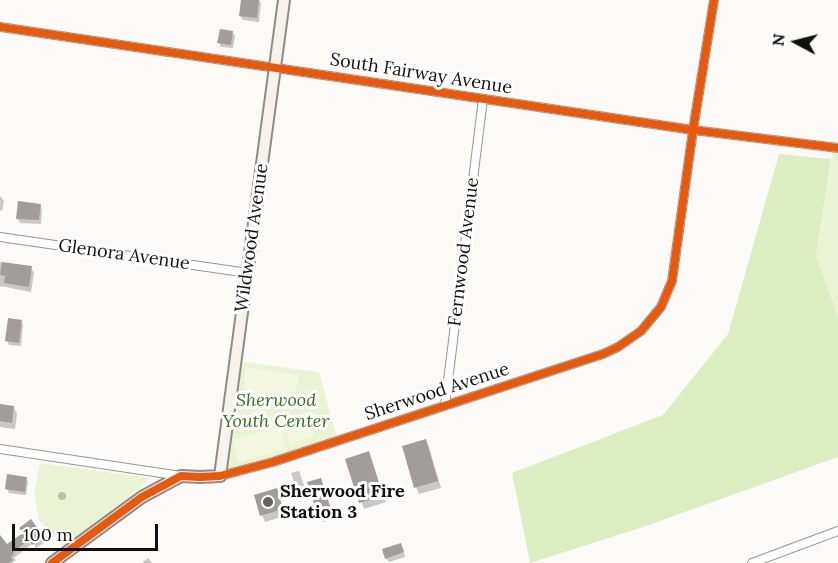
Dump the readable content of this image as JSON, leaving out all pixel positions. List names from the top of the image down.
{
  "streets": {
    "street": [
      "South Fairway Avenue",
      "Wildwood Avenue",
      "Fernwood Avenue",
      "Glenora Avenue",
      "Sherwood Avenue"
    ]
  },
  "crossings": [
    ["South Fairway Avenue", "Wildwood Avenue"],
    ["South Fairway Avenue", "Fernwood Avenue"],
    ["South Fairway Avenue", "Sherwood Avenue"],
    ["Wildwood Avenue", "Glenora Avenue"],
    ["Wildwood Avenue", "Sherwood Avenue"],
    ["Fernwood Avenue", "Sherwood Avenue"]
  ],
  "parks": ["Sherwood Youth Center"],
  "places": ["Sherwood Fire Station 3"],
  "scale_bar": "100 m",
  "north": "left"
}
